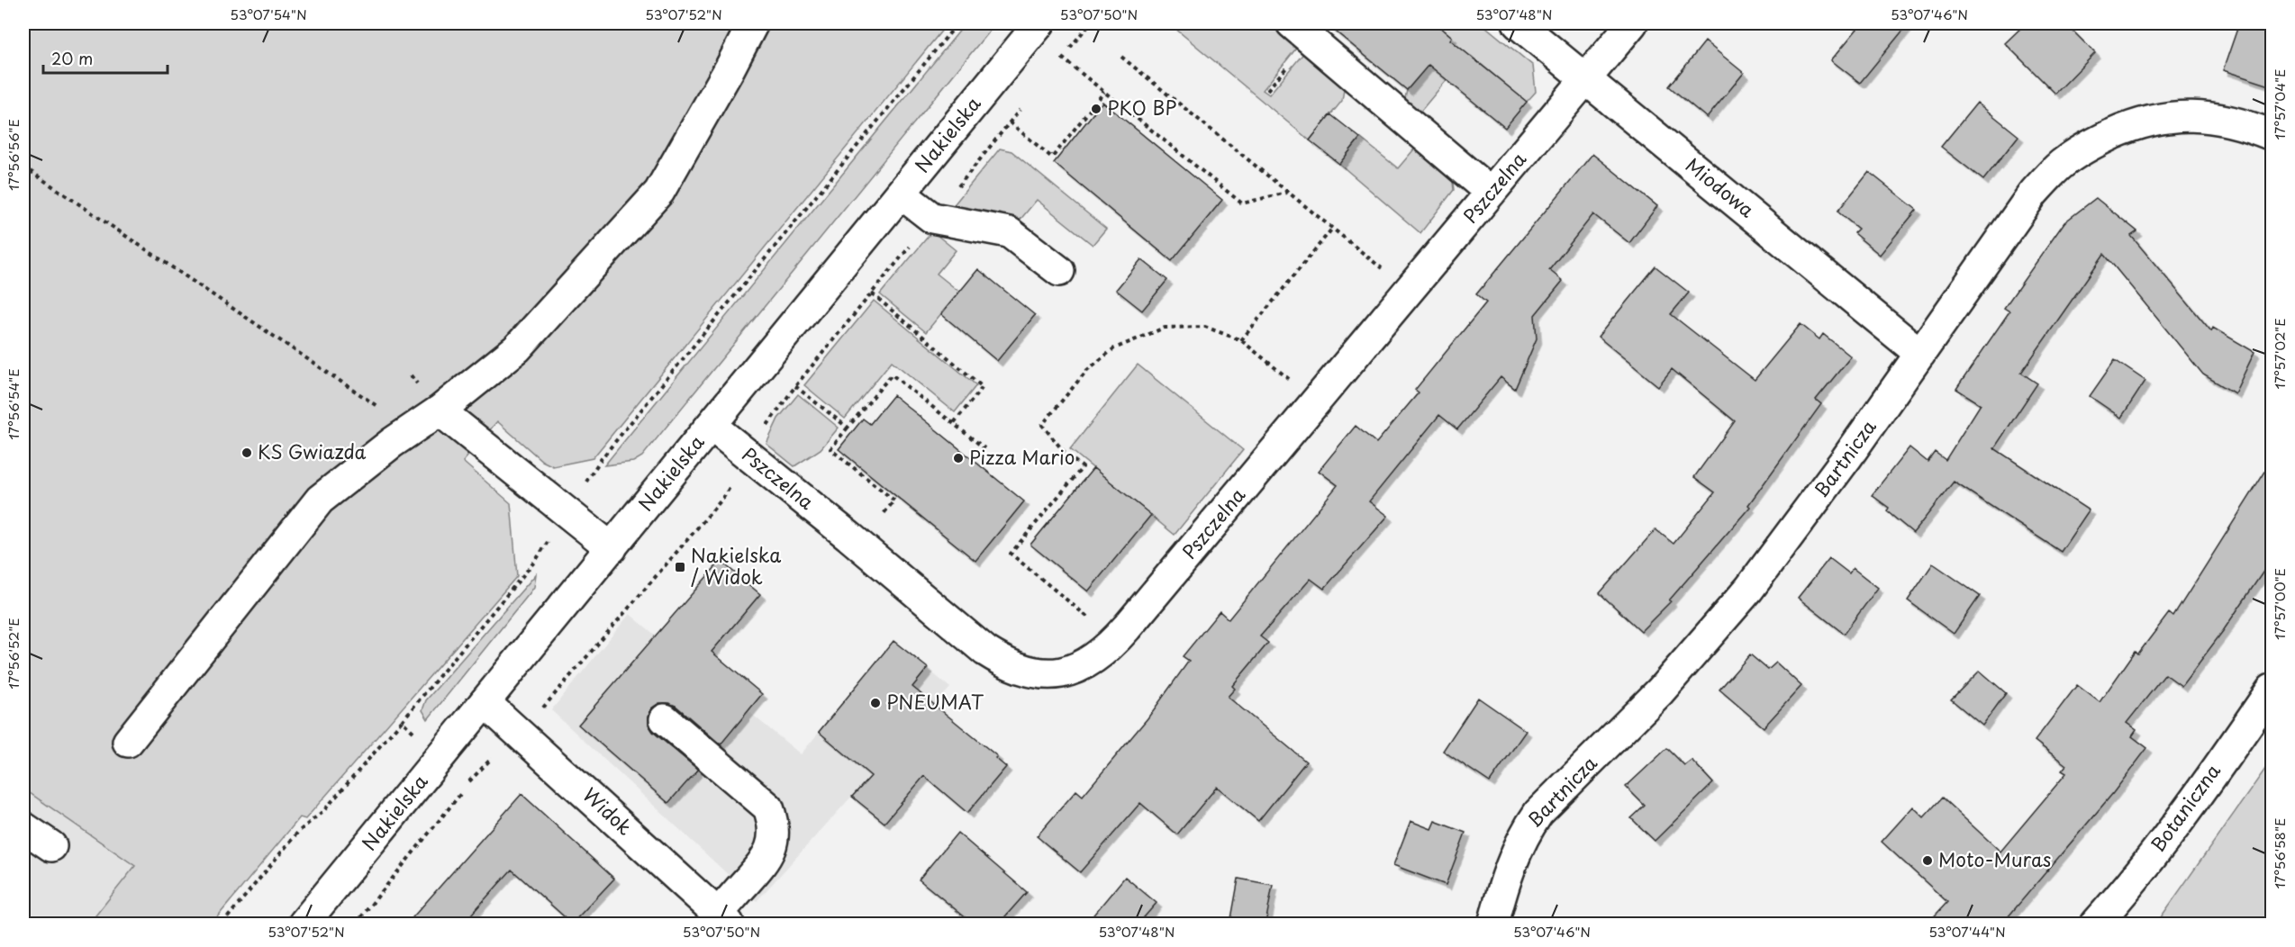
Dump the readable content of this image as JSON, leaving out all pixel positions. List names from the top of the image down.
{
  "streets": {
    "street": [
      "Nakielska",
      "Pszczelna",
      "Miodowa",
      "Bartnicza",
      "Botaniczna",
      "Widok"
    ]
  },
  "crossings": [
    ["Nakielska", "Pszczelna"],
    ["Nakielska", "Widok"],
    ["Pszczelna", "Miodowa"],
    ["Miodowa", "Bartnicza"]
  ],
  "places": {
    "other": [
      "PKO BP",
      "KS Gwiazda",
      "Pizza Mario",
      "PNEUMAT",
      "Moto-Muras"
    ],
    "transit": ["Nakielska / Widok"]
  },
  "scale_bar": "20 m",
  "coordinates": [
    "53°07'54\"N",
    "53°07'52\"N",
    "53°07'50\"N",
    "53°07'48\"N",
    "53°07'46\"N",
    "17°57'04\"E",
    "17°56'56\"E",
    "17°57'02\"E",
    "17°56'54\"E",
    "17°57'00\"E",
    "17°56'52\"E",
    "17°56'58\"E",
    "53°07'44\"N"
  ]
}
